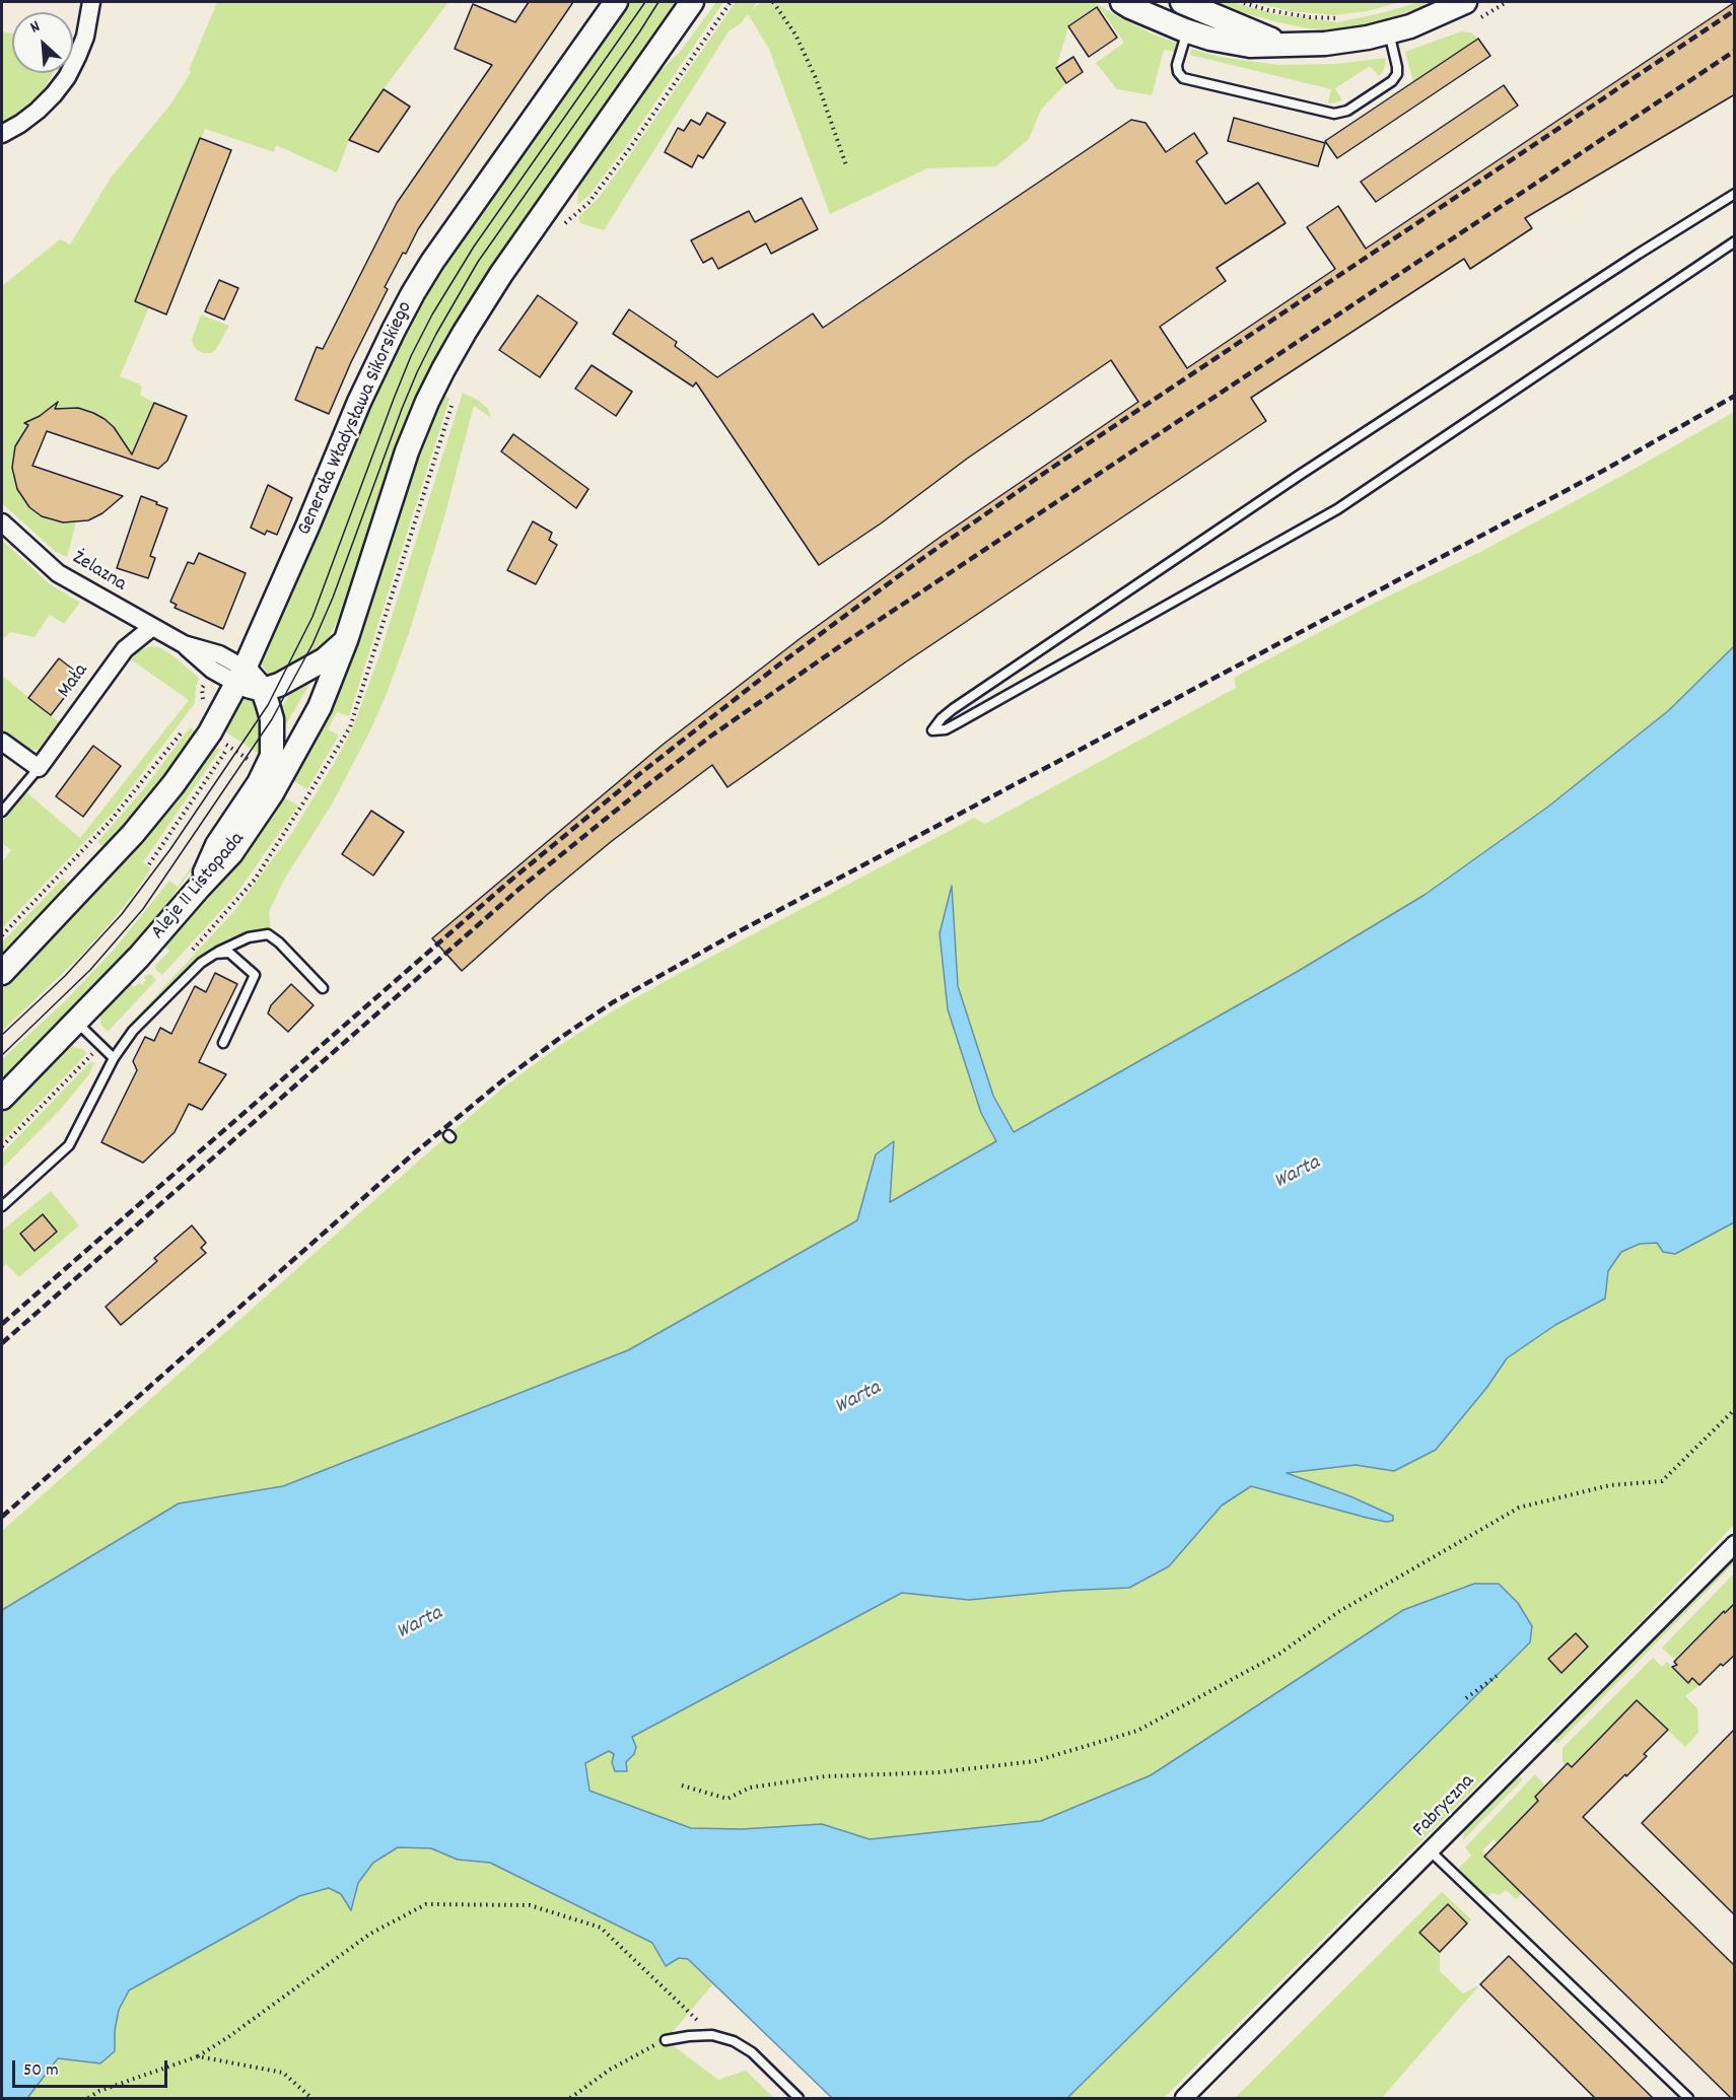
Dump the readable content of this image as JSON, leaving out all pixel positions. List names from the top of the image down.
{
  "streets": {
    "main road": ["Generała Władysława Sikorskiego", "Aleje 11 Listopada"],
    "street": ["Żelazna", "Mała", "Fabryczna"]
  },
  "crossings": [
    ["Generała Władysława Sikorskiego", "Żelazna"],
    ["Żelazna", "Mała"]
  ],
  "water": ["Warta"],
  "scale_bar": "50 m",
  "north": "top left"
}
